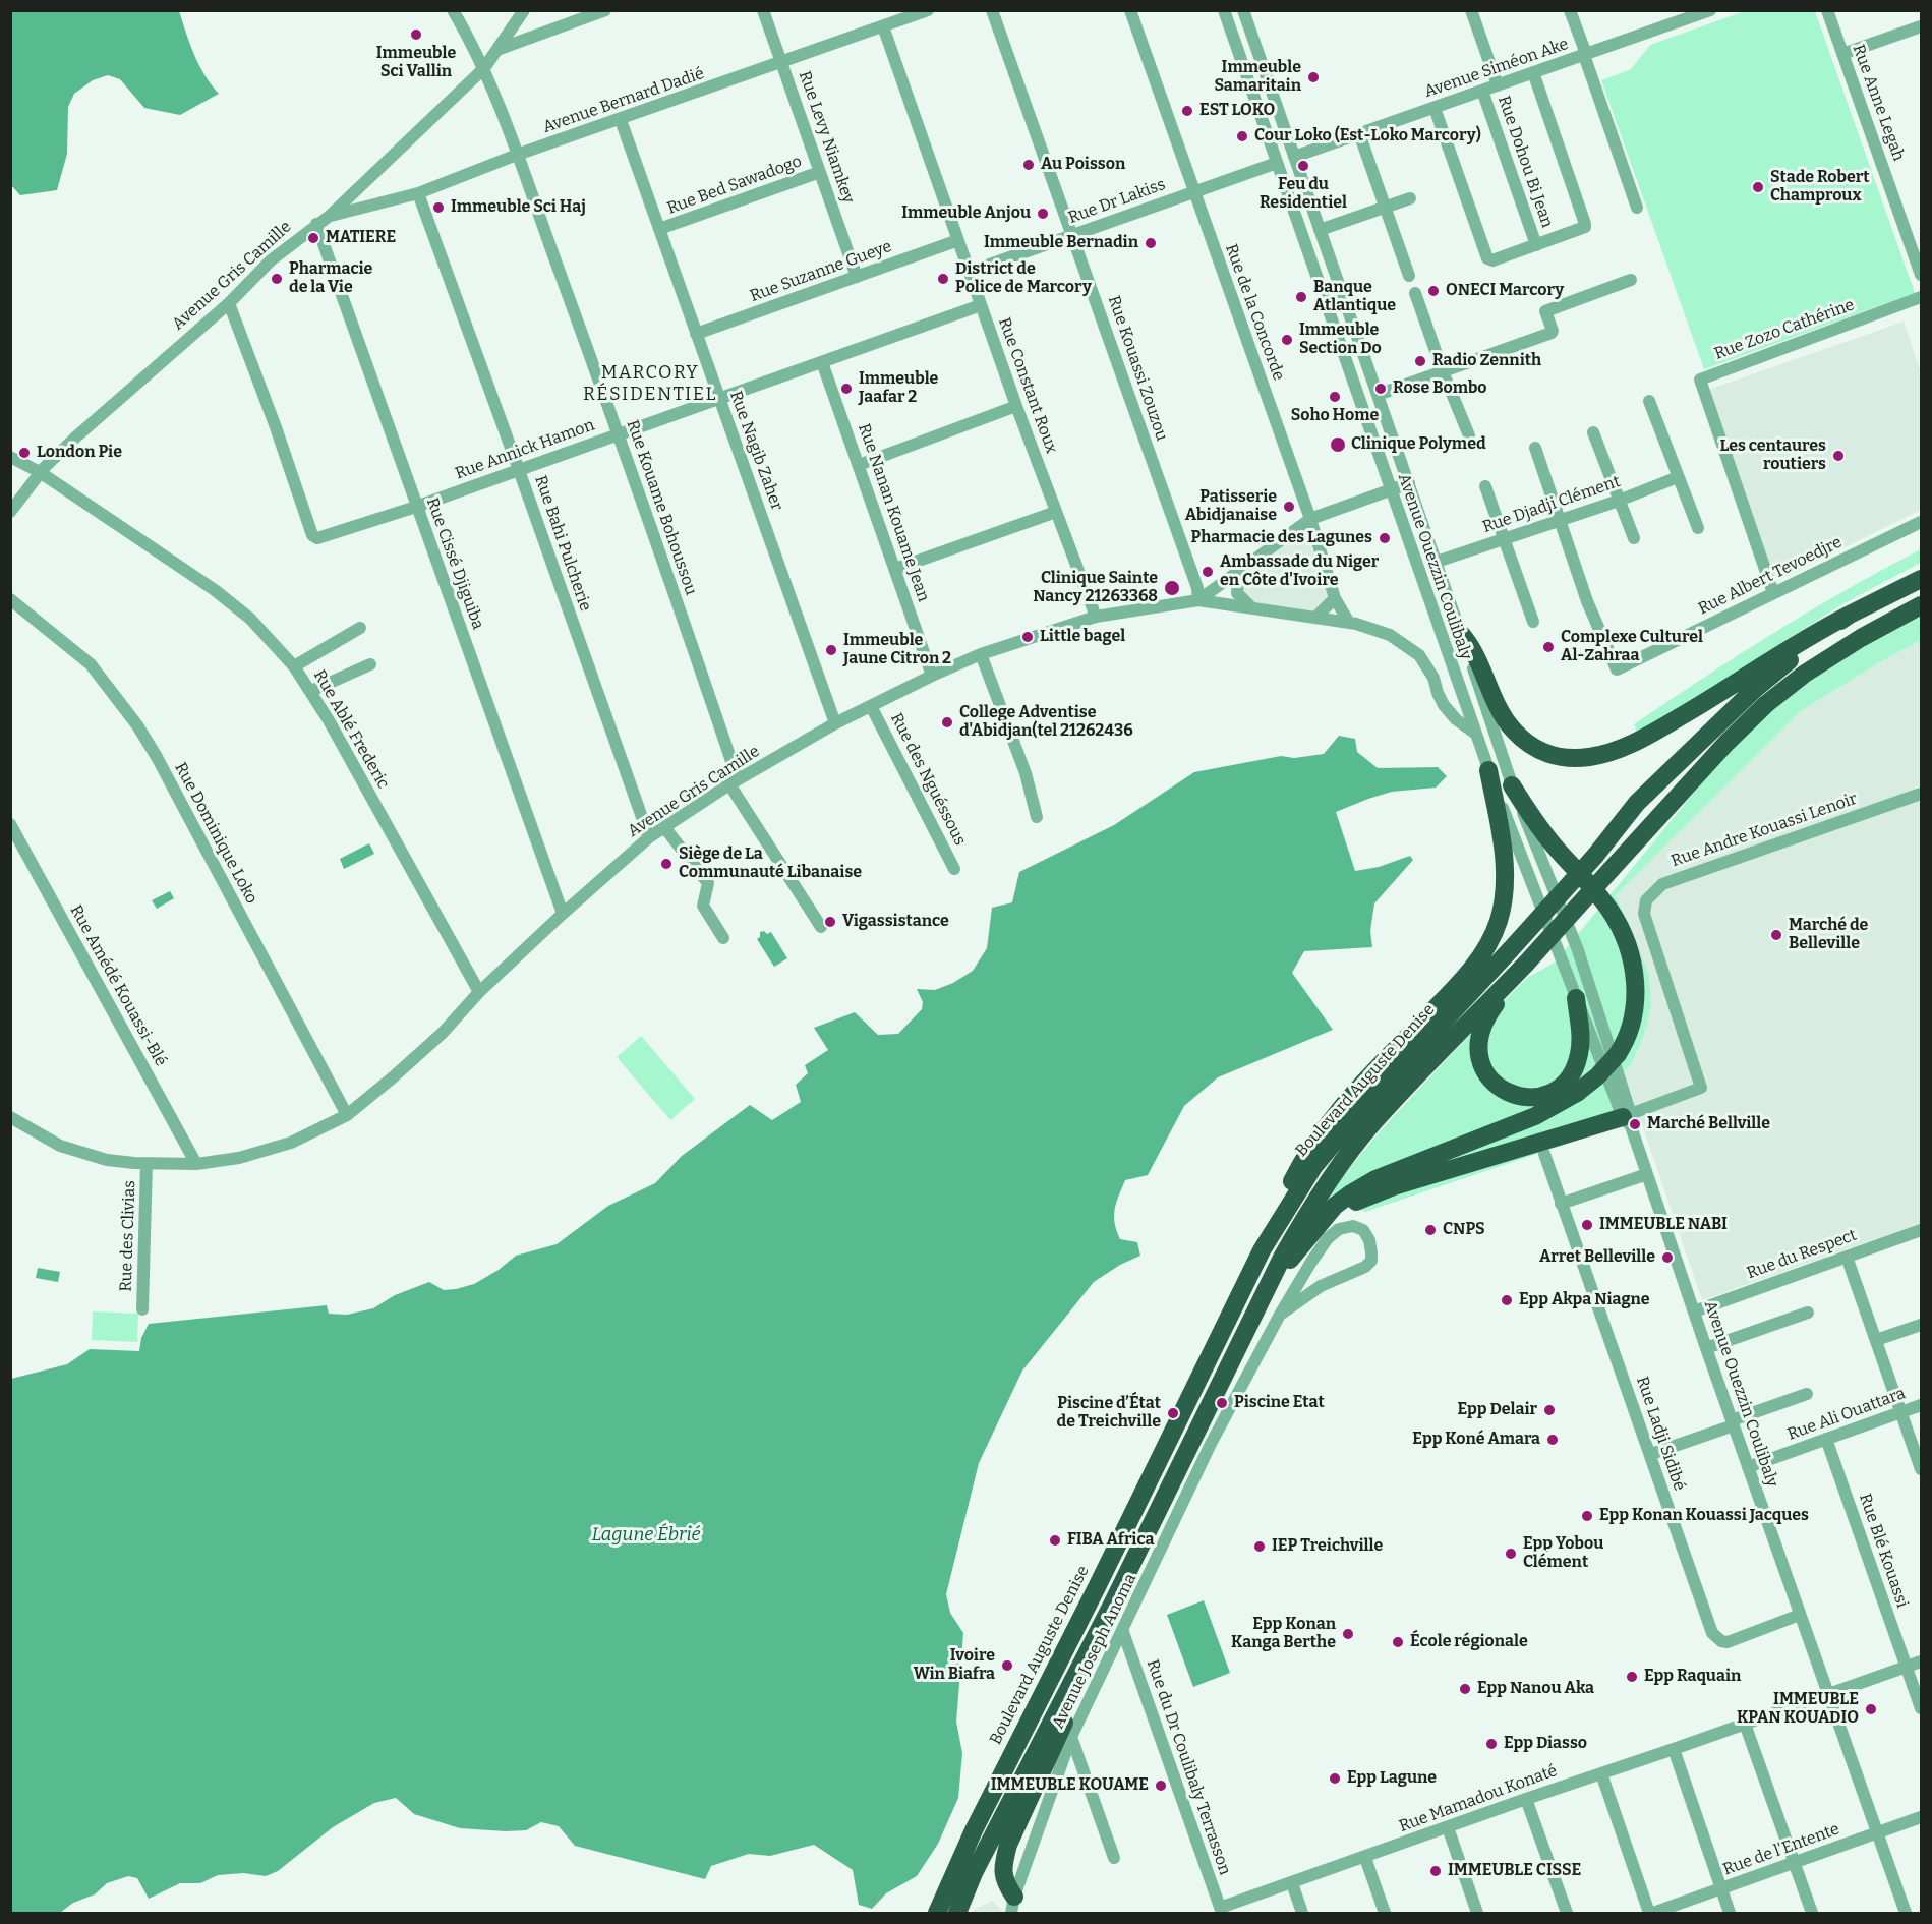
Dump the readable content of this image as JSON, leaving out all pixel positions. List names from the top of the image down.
{
  "streets": {
    "highway": ["Boulevard Auguste Denise"],
    "street": [
      "Avenue Siméon Ake",
      "Avenue Bernard Dadié",
      "Rue Anne Legah",
      "Rue Levy Niamkey",
      "Rue Dohou Bi Jean",
      "Rue Bed Sawadogo",
      "Rue Dr Lakiss",
      "Rue Suzanne Gueye",
      "Avenue Gris Camille",
      "Rue de la Concorde",
      "Rue Zozo Cathérine",
      "Rue Kouassi Zouzou",
      "Rue Constant Roux",
      "Rue Annick Hamon",
      "Rue Nagib Zaher",
      "Rue Djadji Clément",
      "Rue Kouame Bohoussou",
      "Rue Nanan Kouame Jean",
      "Rue Bahi Pulcherie",
      "Rue Cissé Djiguiba",
      "Avenue Ouezzin Coulibaly",
      "Rue Albert Tevoedjre",
      "Rue Ablé Frederic",
      "Rue des Nguéssous",
      "Rue Andre Kouassi Lenoir",
      "Rue Dominique Loko",
      "Rue Amédé Kouassi-Blé",
      "Rue des Clivias",
      "Rue du Respect",
      "Rue Ali Ouattara",
      "Rue Ladji Sidibé",
      "Rue Blé Kouassi",
      "Avenue Joseph Anoma",
      "Rue du Dr Coulibaly Terrasson",
      "Rue Mamadou Konaté",
      "Rue de l'Entente"
    ]
  },
  "crossings": [
    ["Avenue Siméon Ake", "Rue Dohou Bi Jean"],
    ["Avenue Siméon Ake", "Avenue Ouezzin Coulibaly"],
    ["Avenue Bernard Dadié", "Rue Levy Niamkey"],
    ["Avenue Bernard Dadié", "Avenue Gris Camille"],
    ["Avenue Bernard Dadié", "Rue Constant Roux"],
    ["Avenue Bernard Dadié", "Rue Nagib Zaher"],
    ["Avenue Bernard Dadié", "Rue Kouame Bohoussou"],
    ["Avenue Bernard Dadié", "Rue Bahi Pulcherie"],
    ["Rue Levy Niamkey", "Rue Bed Sawadogo"],
    ["Rue Levy Niamkey", "Rue Suzanne Gueye"],
    ["Rue Bed Sawadogo", "Rue Nagib Zaher"],
    ["Rue Dr Lakiss", "Rue de la Concorde"],
    ["Rue Dr Lakiss", "Rue Kouassi Zouzou"],
    ["Rue Dr Lakiss", "Rue Constant Roux"],
    ["Rue Dr Lakiss", "Avenue Ouezzin Coulibaly"],
    ["Rue Suzanne Gueye", "Rue Constant Roux"],
    ["Rue Suzanne Gueye", "Rue Nagib Zaher"],
    ["Avenue Gris Camille", "Rue de la Concorde"],
    ["Avenue Gris Camille", "Rue Kouassi Zouzou"],
    ["Avenue Gris Camille", "Rue Constant Roux"],
    ["Avenue Gris Camille", "Rue Annick Hamon"],
    ["Avenue Gris Camille", "Rue Nagib Zaher"],
    ["Avenue Gris Camille", "Rue Kouame Bohoussou"],
    ["Avenue Gris Camille", "Rue Nanan Kouame Jean"],
    ["Avenue Gris Camille", "Rue Bahi Pulcherie"],
    ["Avenue Gris Camille", "Rue Cissé Djiguiba"],
    ["Avenue Gris Camille", "Avenue Ouezzin Coulibaly"],
    ["Avenue Gris Camille", "Rue Ablé Frederic"],
    ["Avenue Gris Camille", "Rue des Nguéssous"],
    ["Avenue Gris Camille", "Rue Dominique Loko"],
    ["Avenue Gris Camille", "Rue Amédé Kouassi-Blé"],
    ["Avenue Gris Camille", "Rue des Clivias"],
    ["Rue Zozo Cathérine", "Rue Albert Tevoedjre"],
    ["Rue Constant Roux", "Rue Annick Hamon"],
    ["Rue Annick Hamon", "Rue Nagib Zaher"],
    ["Rue Annick Hamon", "Rue Kouame Bohoussou"],
    ["Rue Annick Hamon", "Rue Nanan Kouame Jean"],
    ["Rue Annick Hamon", "Rue Bahi Pulcherie"],
    ["Rue Annick Hamon", "Rue Cissé Djiguiba"],
    ["Rue Djadji Clément", "Avenue Ouezzin Coulibaly"],
    ["Rue Djadji Clément", "Rue Albert Tevoedjre"],
    ["Avenue Ouezzin Coulibaly", "Rue Andre Kouassi Lenoir"],
    ["Avenue Ouezzin Coulibaly", "Rue du Respect"],
    ["Avenue Ouezzin Coulibaly", "Rue Ali Ouattara"],
    ["Avenue Ouezzin Coulibaly", "Rue Ladji Sidibé"],
    ["Avenue Ouezzin Coulibaly", "Rue Mamadou Konaté"],
    ["Avenue Ouezzin Coulibaly", "Rue de l'Entente"],
    ["Rue Ali Ouattara", "Rue Blé Kouassi"],
    ["Rue Blé Kouassi", "Rue Mamadou Konaté"],
    ["Avenue Joseph Anoma", "Rue du Dr Coulibaly Terrasson"],
    ["Rue du Dr Coulibaly Terrasson", "Rue Mamadou Konaté"]
  ],
  "districts": ["MARCORY RÉSIDENTIEL"],
  "water": ["Lagune Ébrié"],
  "places": [
    "Immeuble Sci Vallin",
    "Immeuble Samaritain",
    "EST LOKO",
    "Cour Loko (Est-Loko Marcory)",
    "Au Poisson",
    "Feu du Residentiel",
    "Stade Robert Champroux",
    "Immeuble Sci Haj",
    "Immeuble Anjou",
    "MATIERE",
    "Immeuble Bernadin",
    "Pharmacie de la Vie",
    "District de Police de Marcory",
    "ONECI Marcory",
    "Banque Atlantique",
    "Immeuble Section Do",
    "Radio Zennith",
    "Immeuble Jaafar 2",
    "Rose Bombo",
    "Soho Home",
    "Clinique Polymed",
    "London Pie",
    "Les centaures routiers",
    "Patisserie Abidjanaise",
    "Pharmacie des Lagunes",
    "Ambassade du Niger en Côte d'Ivoire",
    "Clinique Sainte Nancy 21263368",
    "Little bagel",
    "Complexe Culturel Al-Zahraa",
    "Immeuble Jaune Citron 2",
    "College Adventise d'Abidjan(tel 21262436",
    "Siège de La Communauté Libanaise",
    "Vigassistance",
    "Marché de Belleville",
    "Marché Bellville",
    "IMMEUBLE NABI",
    "CNPS",
    "Arret Belleville",
    "Epp Akpa Niagne",
    "Piscine Etat",
    "Epp Delair",
    "Piscine d’État de Treichville",
    "Epp Koné Amara",
    "Epp Konan Kouassi Jacques",
    "FIBA Africa",
    "IEP Treichville",
    "Epp Yobou Clément",
    "Epp Konan Kanga Berthe",
    "École régionale",
    "Ivoire Win Biafra",
    "Epp Raquain",
    "Epp Nanou Aka",
    "IMMEUBLE KPAN KOUADIO",
    "Epp Diasso",
    "Epp Lagune",
    "IMMEUBLE KOUAME",
    "IMMEUBLE CISSE"
  ]
}
